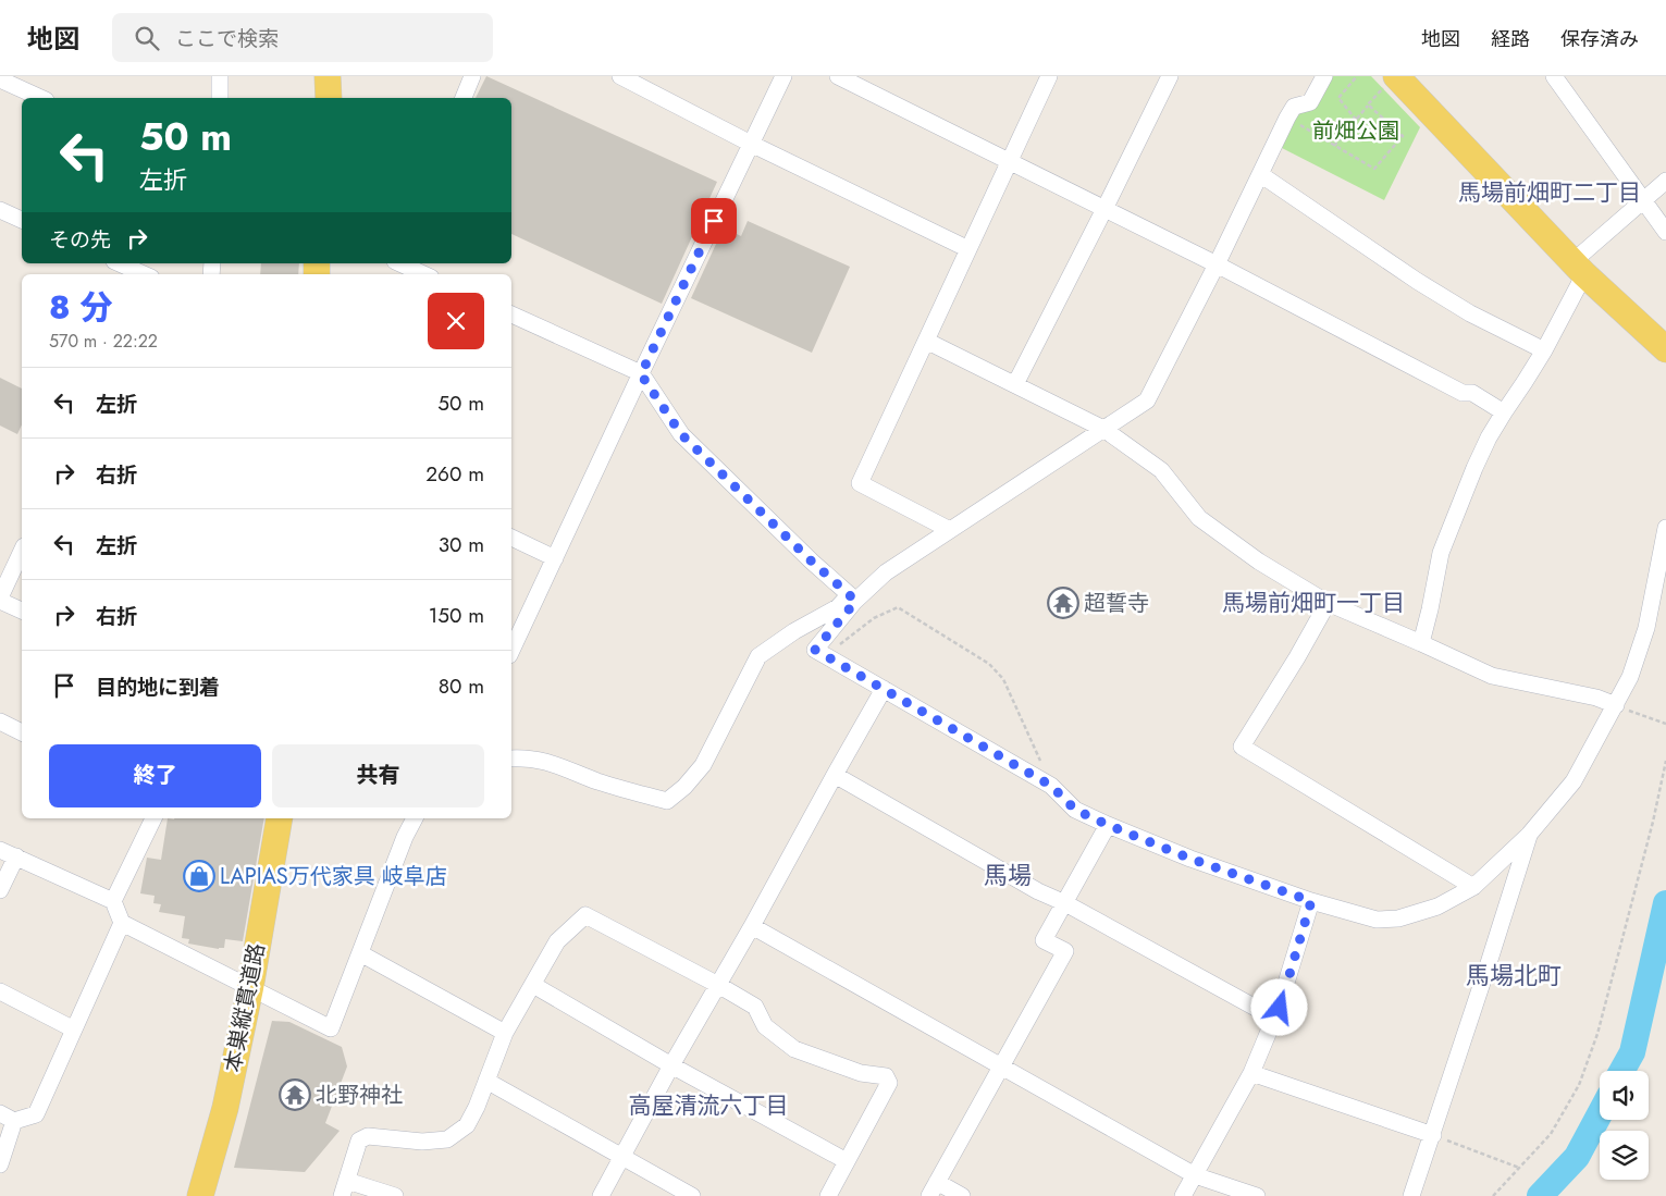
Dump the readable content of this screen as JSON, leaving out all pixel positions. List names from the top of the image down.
{
  "streets": {
    "main road": ["本巣縦貫道路"]
  },
  "districts": [
    "馬場前畑町二丁目",
    "馬場前畑町一丁目",
    "馬場",
    "馬場北町",
    "高屋清流六丁目"
  ],
  "parks": ["前畑公園"],
  "places": {
    "temple": ["超誓寺", "北野神社"],
    "shop": ["LAPIAS万代家具 岐阜店"]
  },
  "page": {
    "header": "地図",
    "search": "ここで検索",
    "nav": ["地図", "経路", "保存済み"],
    "turn": ["50 m", "左折"],
    "then": "その先",
    "heading": ["8 分", "570 m · 22:22"],
    "list": [
      {
        "name": "左折",
        "value": "50 m"
      },
      {
        "name": "右折",
        "value": "260 m"
      },
      {
        "name": "左折",
        "value": "30 m"
      },
      {
        "name": "右折",
        "value": "150 m"
      },
      {
        "name": "目的地に到着",
        "value": "80 m"
      }
    ],
    "buttons": ["終了", "共有"]
  }
}
